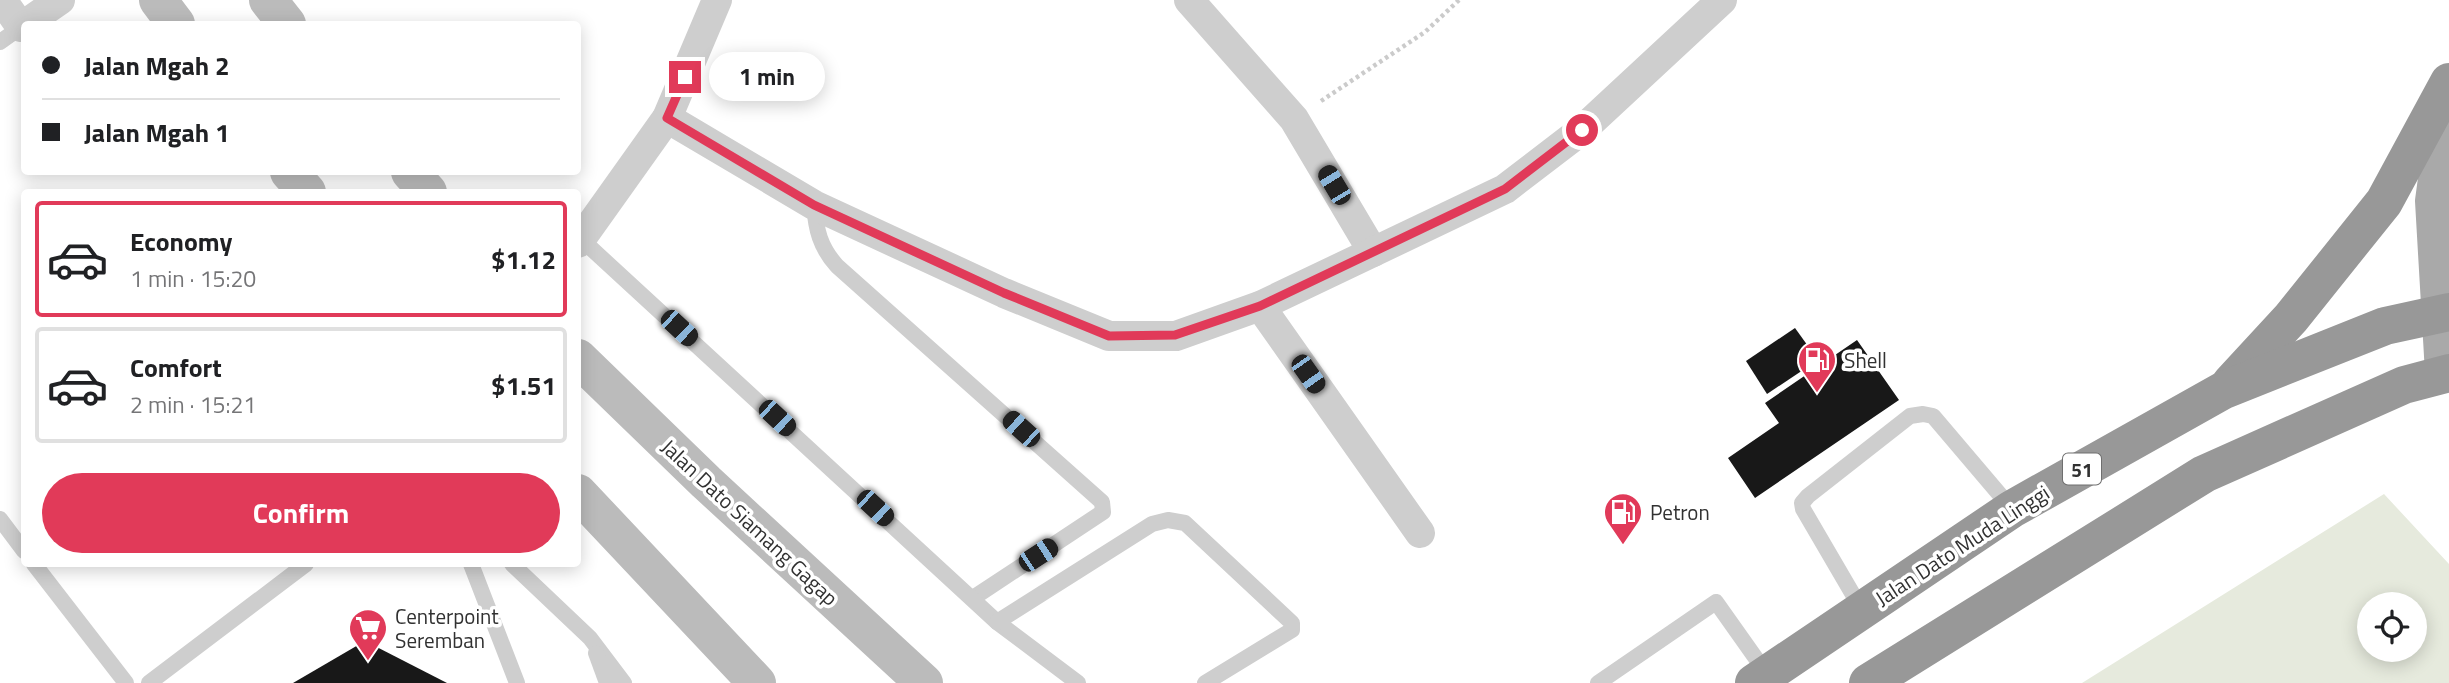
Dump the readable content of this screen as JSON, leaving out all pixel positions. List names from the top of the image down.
{
  "streets": {
    "highway": ["51", "Jalan Dato Muda Linggi"],
    "main road": ["Jalan Dato Siamang Gagap"]
  },
  "places": {
    "fuel station": ["Shell", "Petron"],
    "supermarket": ["Centerpoint Seremban"]
  },
  "page": {
    "banner": ["Jalan Mgah 2", "Jalan Mgah 1"],
    "bubble": "1 min",
    "list": [
      {
        "name": "Economy",
        "note": "1 min · 15:20",
        "value": "$1.12"
      },
      {
        "name": "Comfort",
        "note": "2 min · 15:21",
        "value": "$1.51"
      }
    ],
    "buttons": "Confirm"
  }
}
